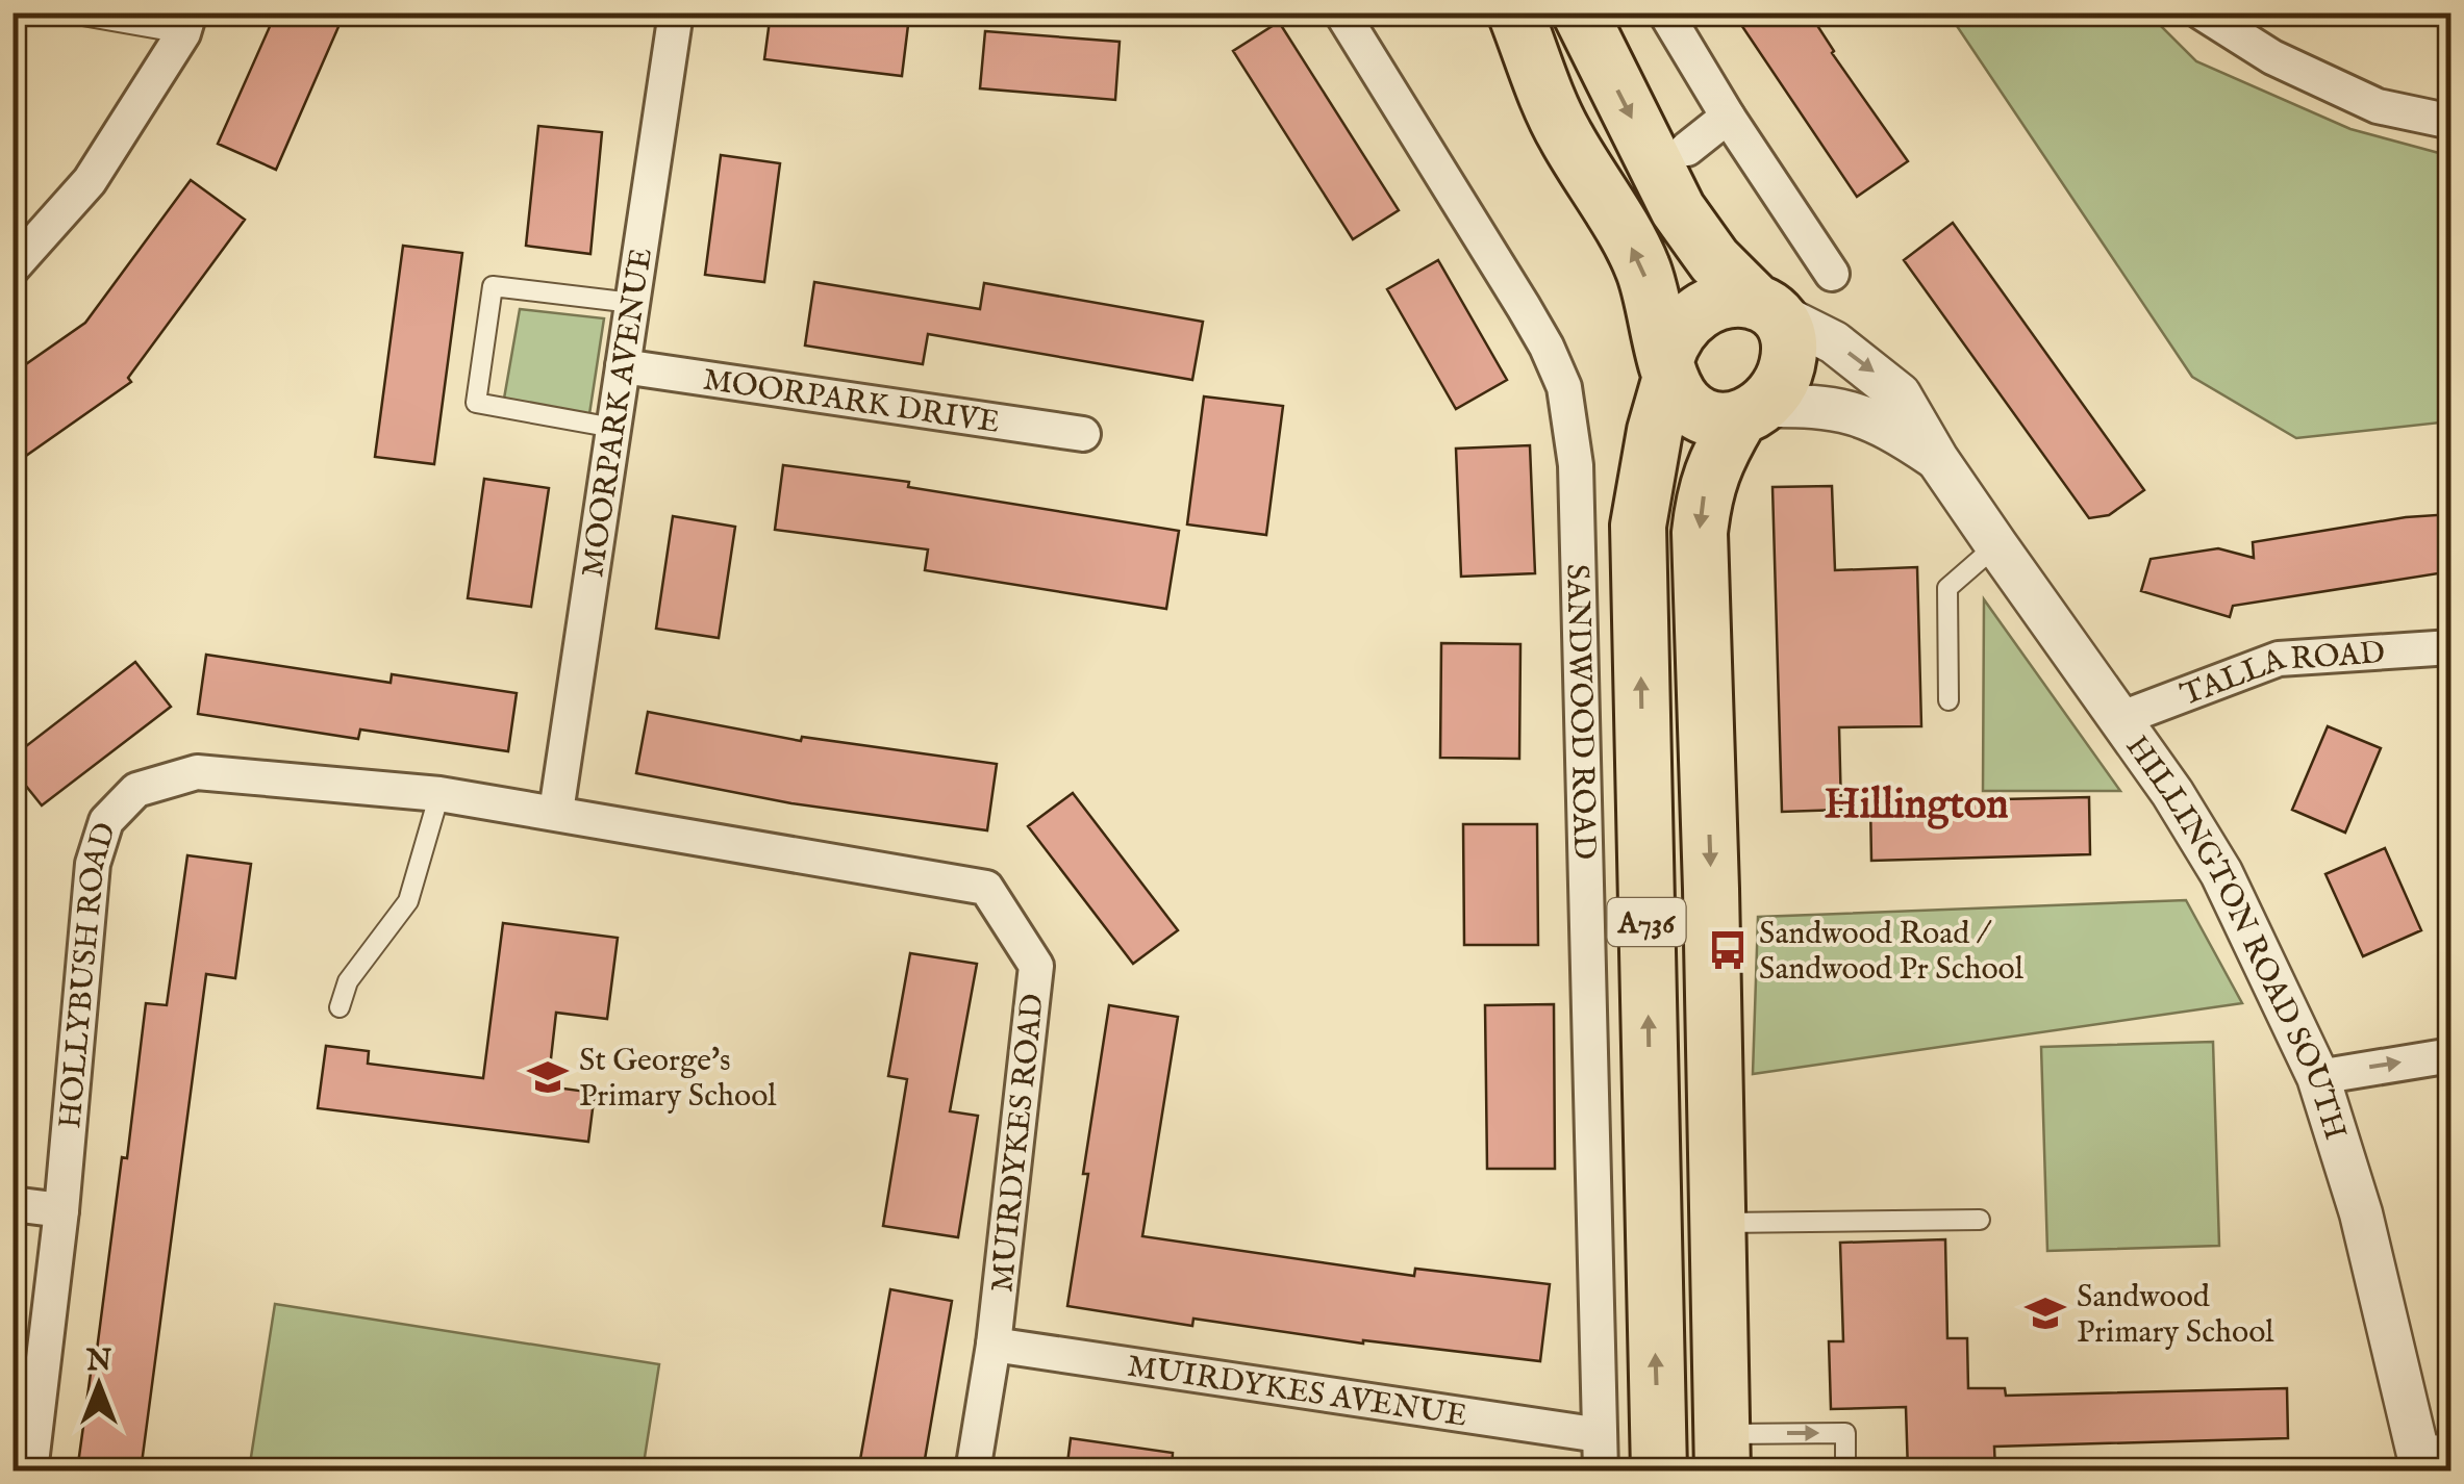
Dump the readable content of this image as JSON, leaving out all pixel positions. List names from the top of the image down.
{
  "streets": {
    "main road": ["SANDWOOD ROAD", "A736"],
    "street": [
      "MOORPARK DRIVE",
      "MOORPARK AVENUE",
      "TALLA ROAD",
      "HILLINGTON ROAD SOUTH",
      "HOLLYBUSH ROAD",
      "MUIRDYKES ROAD",
      "MUIRDYKES AVENUE"
    ]
  },
  "crossings": [
    ["MOORPARK DRIVE", "MOORPARK AVENUE"],
    ["MOORPARK AVENUE", "HOLLYBUSH ROAD"],
    ["MOORPARK AVENUE", "MUIRDYKES ROAD"],
    ["TALLA ROAD", "HILLINGTON ROAD SOUTH"],
    ["SANDWOOD ROAD", "A736"],
    ["SANDWOOD ROAD", "HILLINGTON ROAD SOUTH"],
    ["SANDWOOD ROAD", "MUIRDYKES AVENUE"],
    ["A736", "HILLINGTON ROAD SOUTH"],
    ["HOLLYBUSH ROAD", "MUIRDYKES ROAD"],
    ["MUIRDYKES ROAD", "MUIRDYKES AVENUE"]
  ],
  "districts": ["Hillington"],
  "places": {
    "bus stop": ["Sandwood Road / Sandwood Pr School"],
    "school or university": ["St George's Primary School", "Sandwood Primary School"]
  },
  "north": "top"
}
